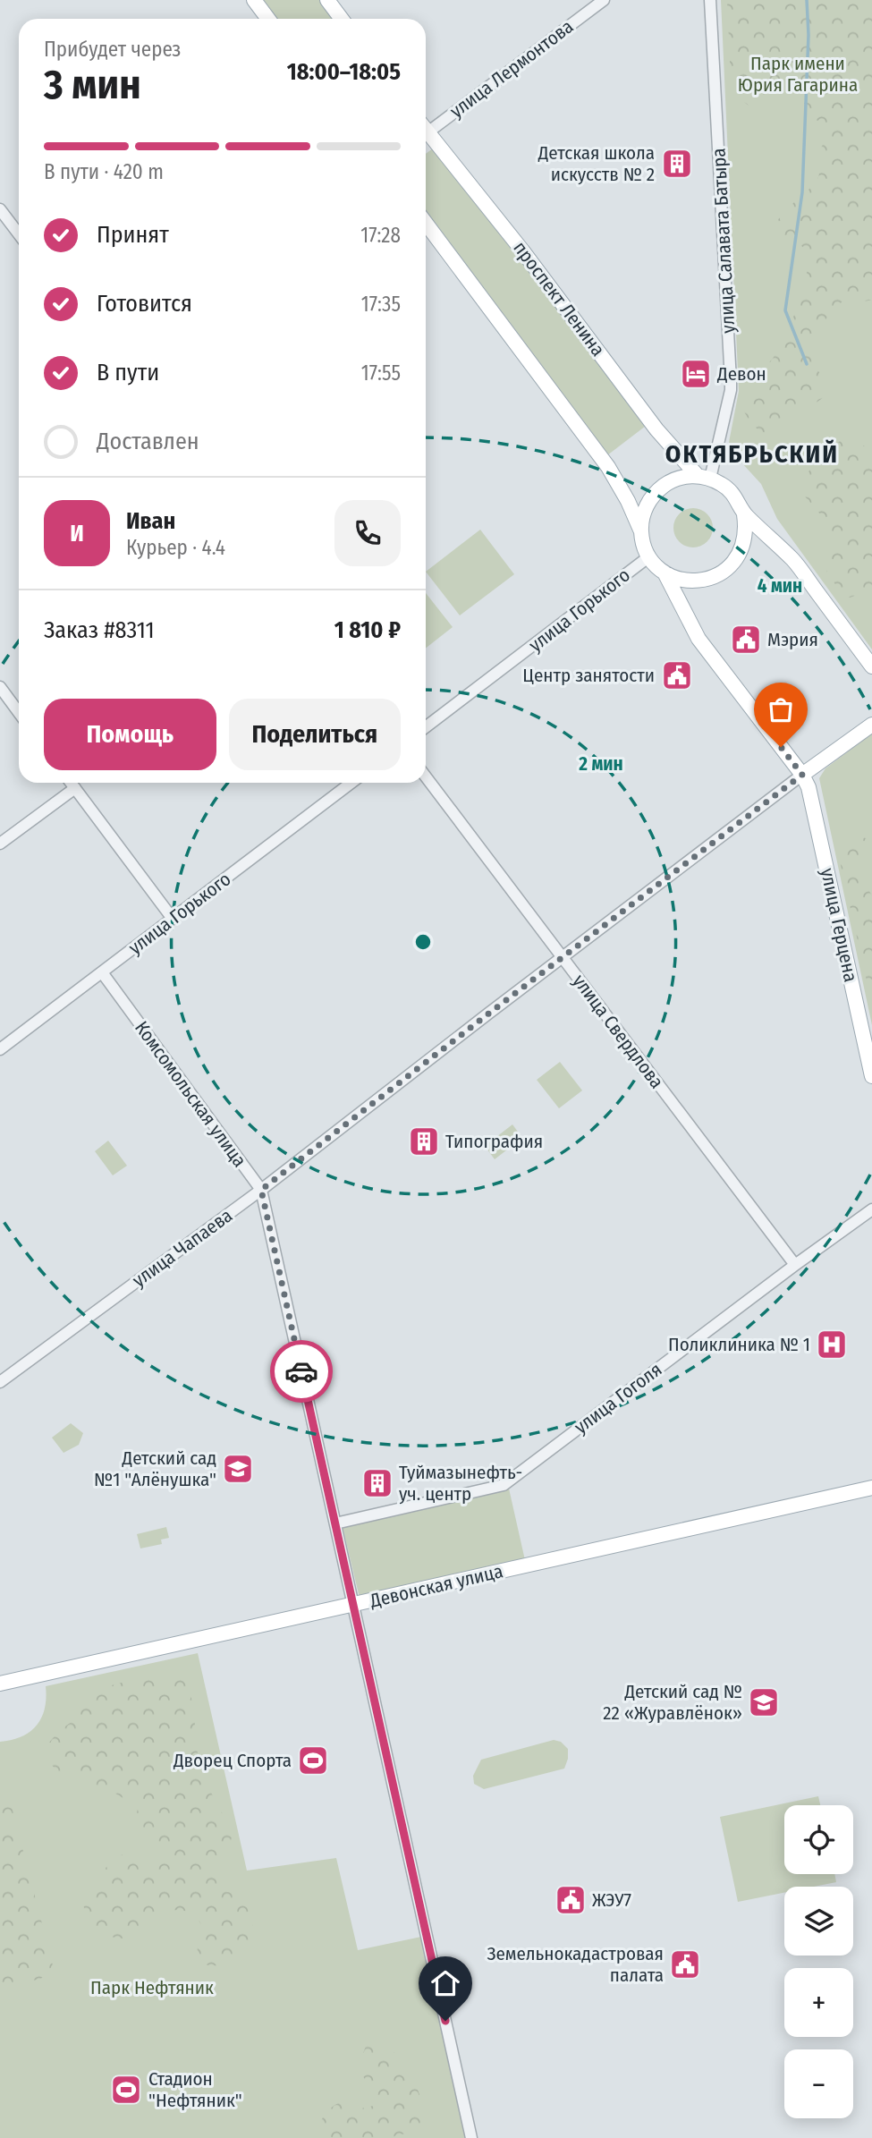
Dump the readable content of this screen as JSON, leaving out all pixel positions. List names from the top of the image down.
{
  "streets": {
    "main road": [
      "проспект Ленина",
      "улица Герцена",
      "улица Чапаева",
      "Девонская улица"
    ],
    "street": [
      "улица Лермонтова",
      "улица Салавата Батыра",
      "улица Горького",
      "улица Свердлова",
      "Комсомольская улица",
      "улица Гоголя"
    ]
  },
  "crossings": [
    ["улица Салавата Батыра", "проспект Ленина"],
    ["улица Салавата Батыра", "улица Горького"],
    ["проспект Ленина", "улица Горького"],
    ["улица Горького", "Комсомольская улица"],
    ["улица Герцена", "улица Чапаева"],
    ["улица Свердлова", "улица Чапаева"],
    ["улица Свердлова", "улица Гоголя"],
    ["Комсомольская улица", "улица Чапаева"],
    ["Комсомольская улица", "улица Гоголя"],
    ["Комсомольская улица", "Девонская улица"]
  ],
  "districts": ["ОКТЯБРЬСКИЙ"],
  "parks": ["Парк имени Юрия Гагарина", "Парк Нефтяник"],
  "places": {
    "building": ["Детская школа искусств № 2", "Типография", "Туймазынефть- уч. центр"],
    "hotel": ["Девон"],
    "public building": [
      "Мэрия",
      "Центр занятости",
      "ЖЭУ7",
      "Земельнокадастровая палата"
    ],
    "hospital": ["Поликлиника № 1"],
    "school or university": ["Детский сад №1 \"Алёнушка\"", "Детский сад № 22 «Журавлёнок»"],
    "sports": ["Дворец Спорта", "Стадион \"Нефтяник\""]
  },
  "page": {
    "heading": ["3 мин", "Прибудет через", "18:00–18:05"],
    "panel": [
      "Иван",
      "Курьер · 4.4",
      "Заказ #8311",
      "1 810 ₽"
    ],
    "bar": "В пути · 420 m",
    "list": [
      ["Принят", "17:28"],
      ["Готовится", "17:35"],
      ["В пути", "17:55"],
      "Доставлен"
    ],
    "round": "И",
    "buttons": ["Помощь", "Поделиться"],
    "map_buttons": ["+", "−"]
  },
  "rings": ["4 мин", "2 мин"]
}
